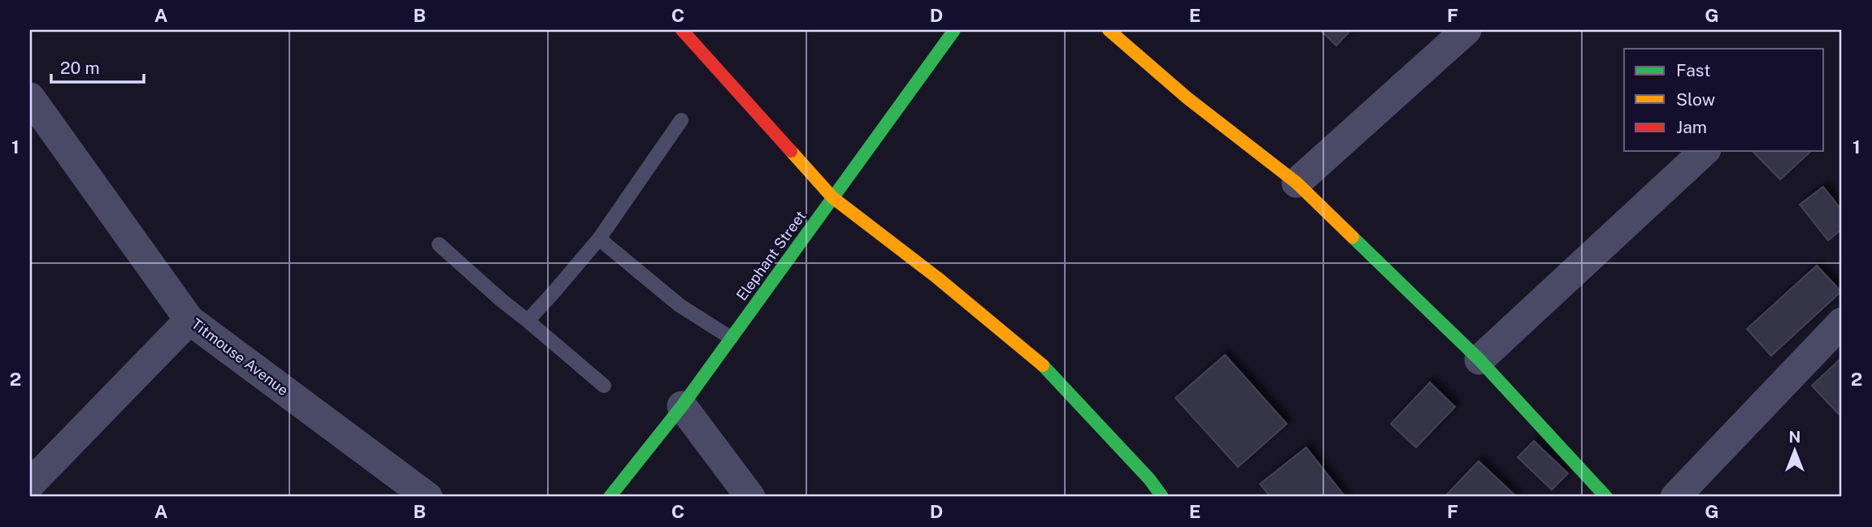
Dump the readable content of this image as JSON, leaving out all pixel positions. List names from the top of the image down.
{
  "streets": {
    "street": ["Elephant Street", "Titmouse Avenue"]
  },
  "legend": ["Fast", "Slow", "Jam"],
  "scale_bar": "20 m",
  "north": "top",
  "grid": {
    "columns": [
      "A",
      "B",
      "C",
      "D",
      "E",
      "F",
      "G"
    ],
    "rows": ["1", "2"]
  }
}
